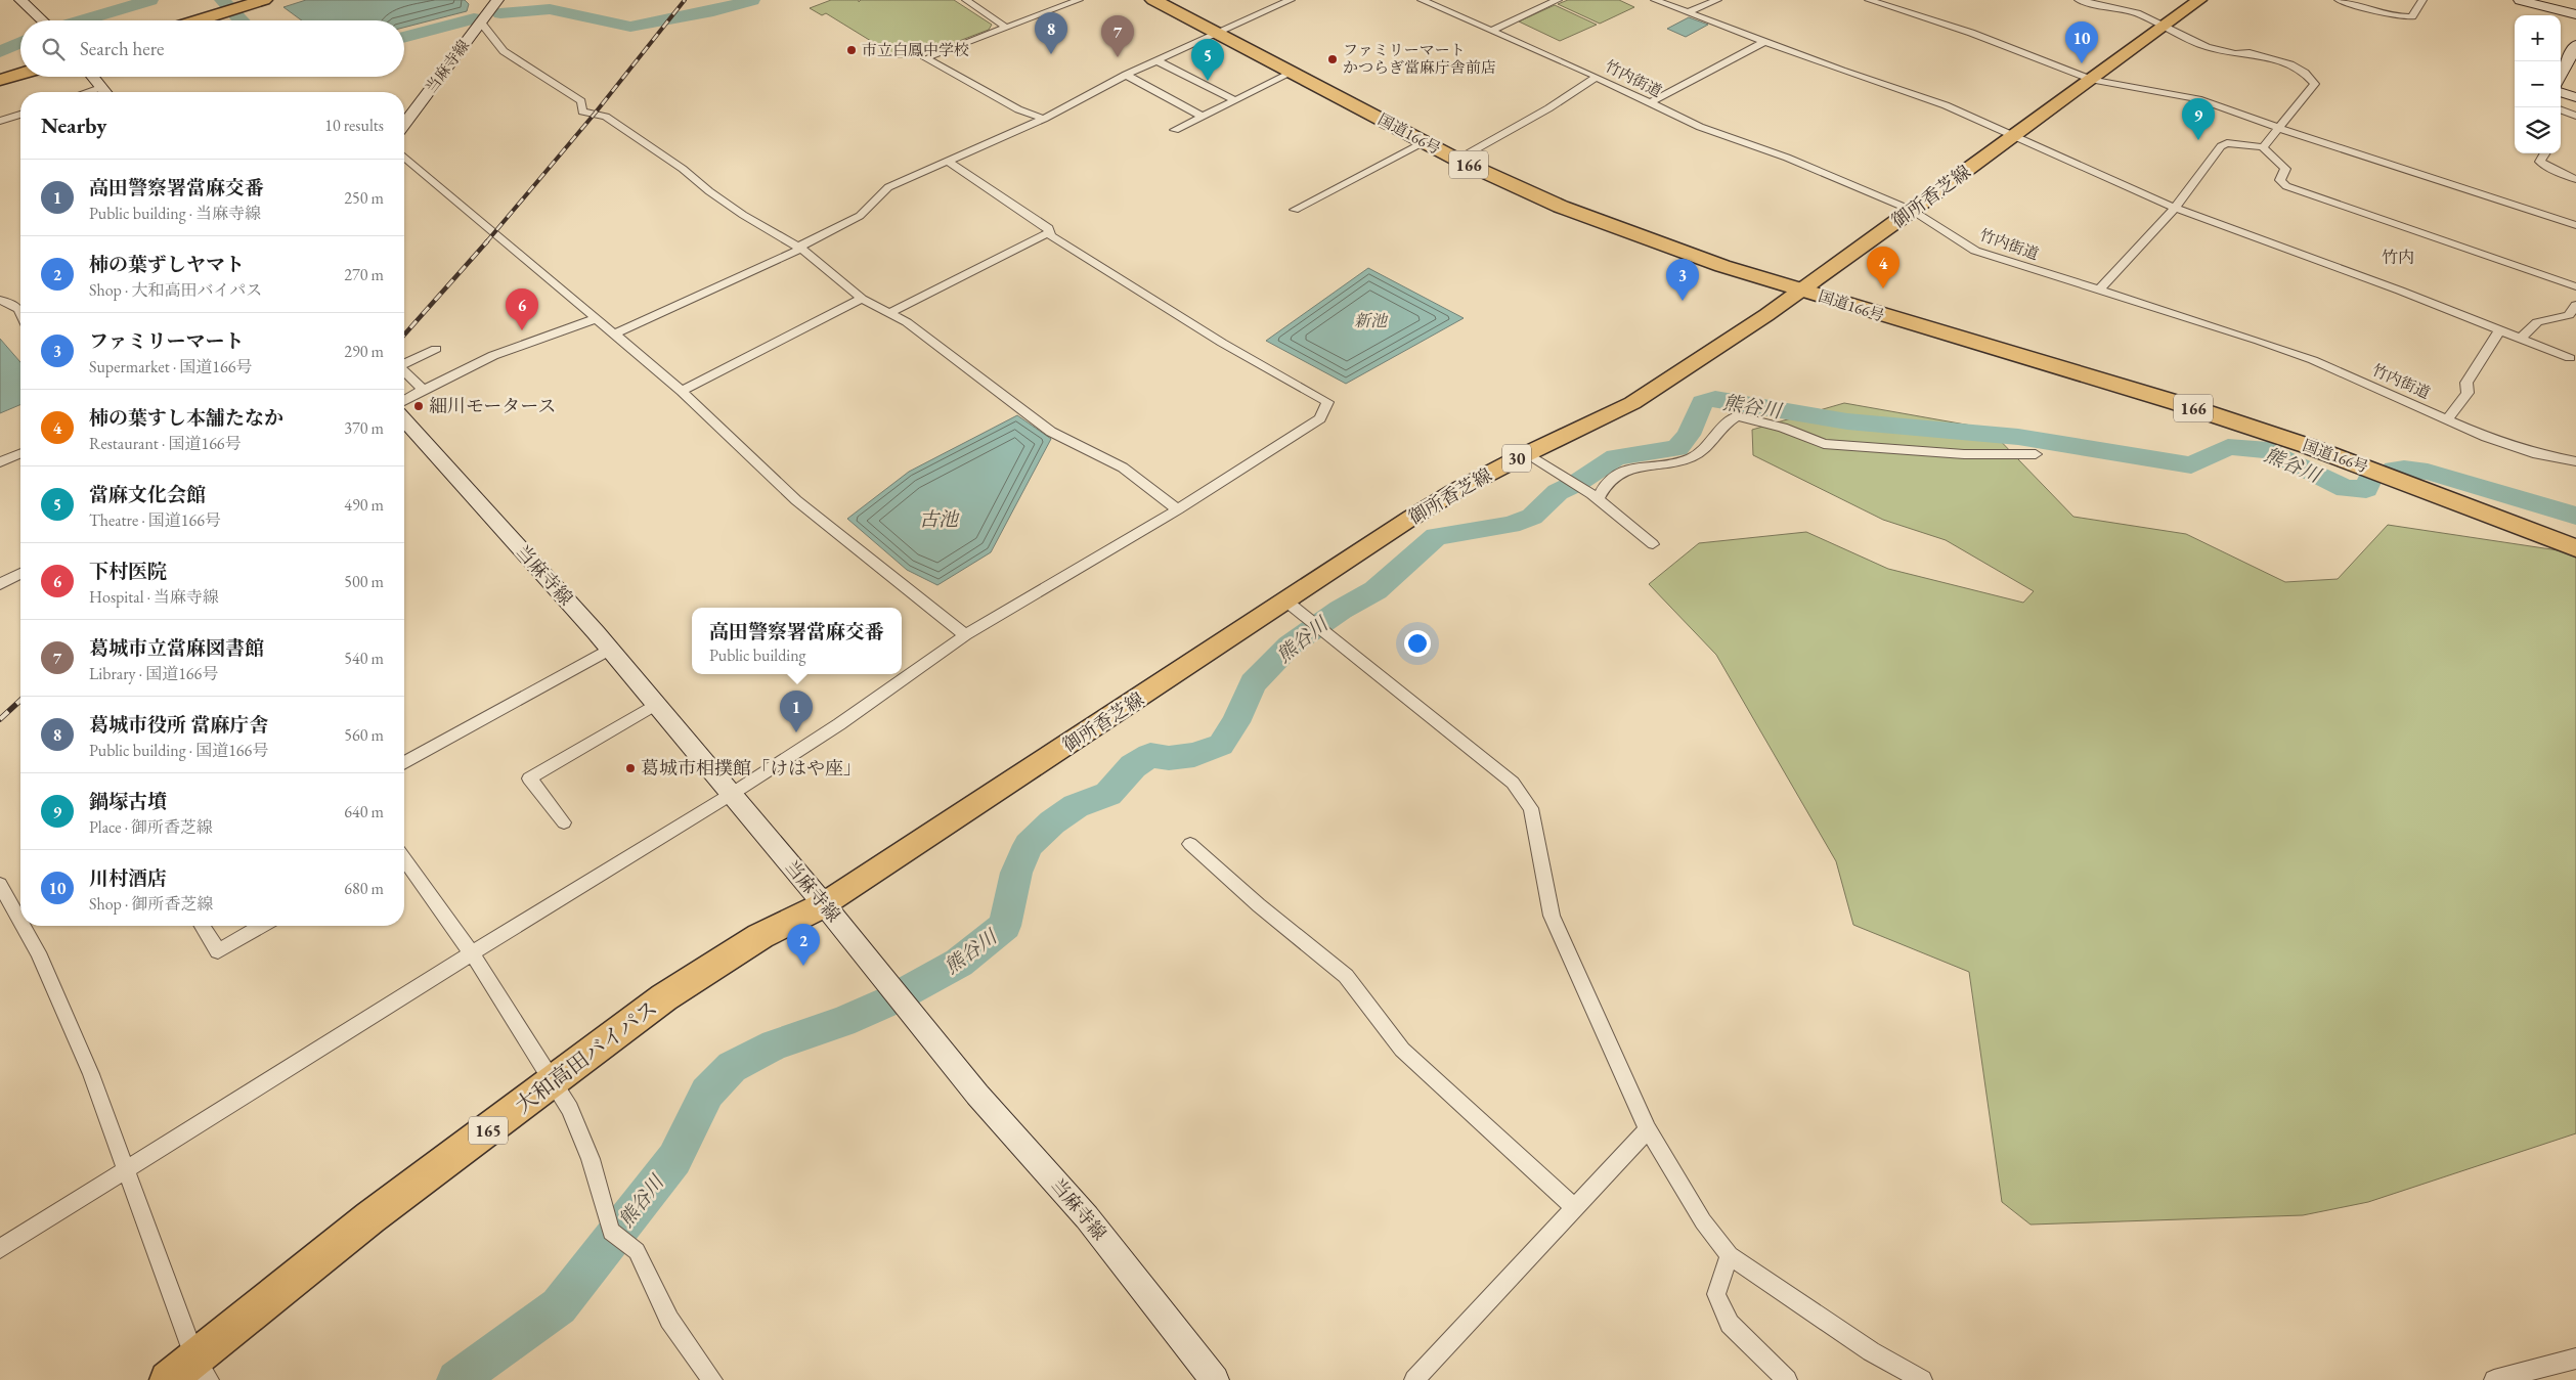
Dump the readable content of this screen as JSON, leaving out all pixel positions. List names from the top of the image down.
{
  "streets": {
    "highway": [
      "国道166号",
      "166",
      "大和高田バイパス",
      "165"
    ],
    "main road": ["当麻寺線", "御所香芝線", "30"],
    "street": ["竹内街道"]
  },
  "crossings": [
    ["当麻寺線", "御所香芝線"],
    ["当麻寺線", "大和高田バイパス"],
    ["竹内街道", "御所香芝線"],
    ["国道166号", "御所香芝線"],
    ["御所香芝線", "大和高田バイパス"]
  ],
  "districts": ["竹内"],
  "water": ["新池", "熊谷川", "古池"],
  "places": [
    "市立白鳳中学校",
    "ファミリーマート かつらぎ當麻庁舎前店",
    "細川モータース",
    "葛城市相撲館「けはや座」"
  ],
  "page": {
    "pins": [
      "8",
      "7",
      "10",
      "5",
      "9",
      "4",
      "3",
      "6",
      "1",
      "2"
    ],
    "map_buttons": ["+", "−"],
    "search": "Search here",
    "heading": ["Nearby", "10 results"],
    "list": [
      {
        "mark": "1",
        "name": "高田警察署當麻交番",
        "note": "Public building · 当麻寺線",
        "value": "250 m"
      },
      {
        "mark": "2",
        "name": "柿の葉ずしヤマト",
        "note": "Shop · 大和高田バイパス",
        "value": "270 m"
      },
      {
        "mark": "3",
        "name": "ファミリーマート",
        "note": "Supermarket · 国道166号",
        "value": "290 m"
      },
      {
        "mark": "4",
        "name": "柿の葉すし本舗たなか",
        "note": "Restaurant · 国道166号",
        "value": "370 m"
      },
      {
        "mark": "5",
        "name": "當麻文化会館",
        "note": "Theatre · 国道166号",
        "value": "490 m"
      },
      {
        "mark": "6",
        "name": "下村医院",
        "note": "Hospital · 当麻寺線",
        "value": "500 m"
      },
      {
        "mark": "7",
        "name": "葛城市立當麻図書館",
        "note": "Library · 国道166号",
        "value": "540 m"
      },
      {
        "mark": "8",
        "name": "葛城市役所 當麻庁舎",
        "note": "Public building · 国道166号",
        "value": "560 m"
      },
      {
        "mark": "9",
        "name": "鍋塚古墳",
        "note": "Place · 御所香芝線",
        "value": "640 m"
      },
      {
        "mark": "10",
        "name": "川村酒店",
        "note": "Shop · 御所香芝線",
        "value": "680 m"
      }
    ],
    "popup": ["高田警察署當麻交番", "Public building"]
  }
}
